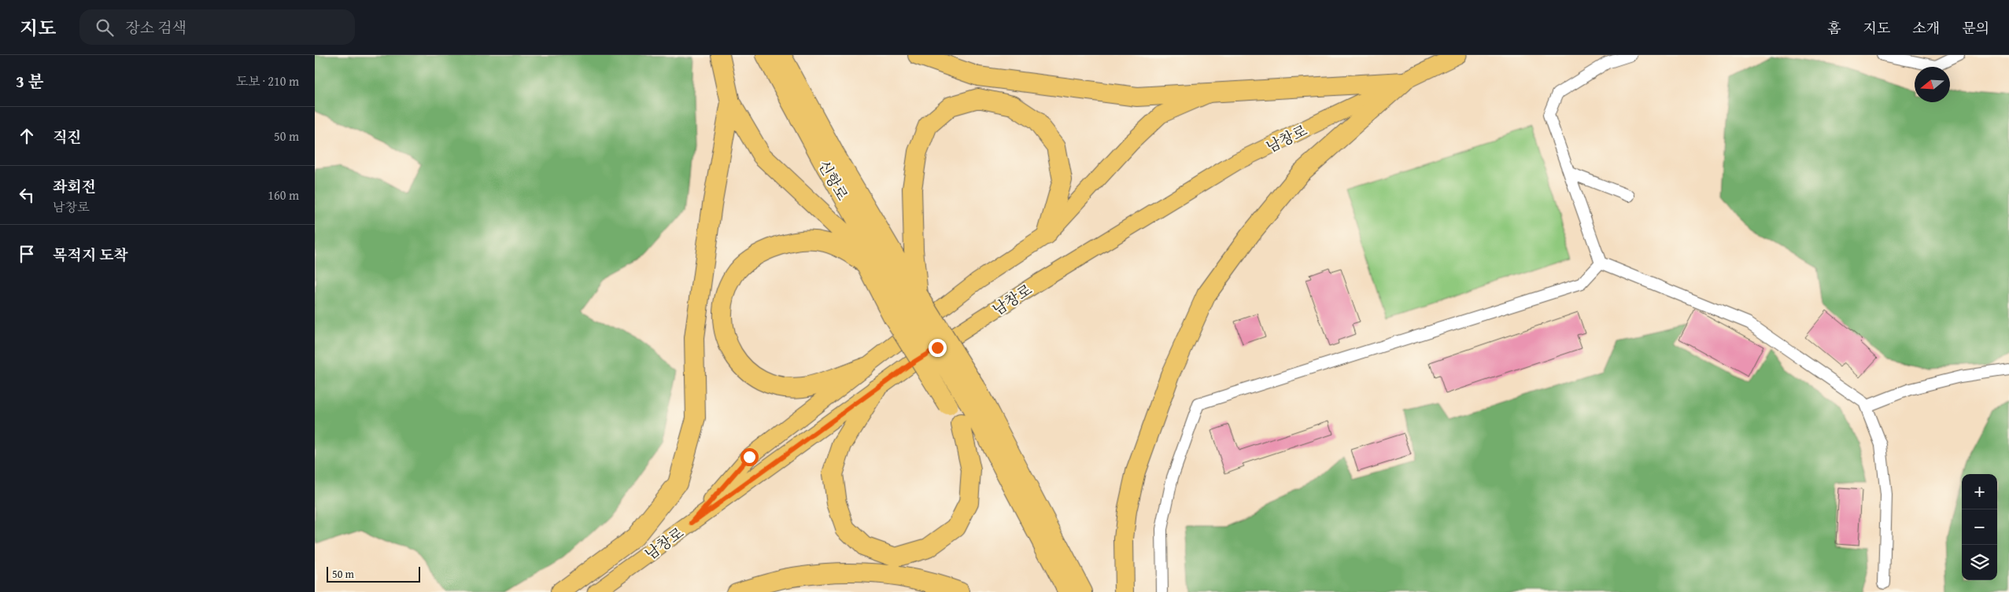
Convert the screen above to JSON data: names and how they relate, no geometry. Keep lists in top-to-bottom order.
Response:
{
  "streets": {
    "highway": ["신항로"],
    "main road": ["남창로"]
  },
  "scale_bar": "50 m",
  "north": "left",
  "page": {
    "header": "지도",
    "search": "장소 검색",
    "nav": [
      "홈",
      "지도",
      "소개",
      "문의"
    ],
    "heading": ["3 분", "도보 · 210 m"],
    "list": [
      ["직진", "50 m"],
      ["좌회전", "남창로", "160 m"],
      "목적지 도착"
    ],
    "map_buttons": ["+", "−"],
    "scale": "50 m"
  }
}
